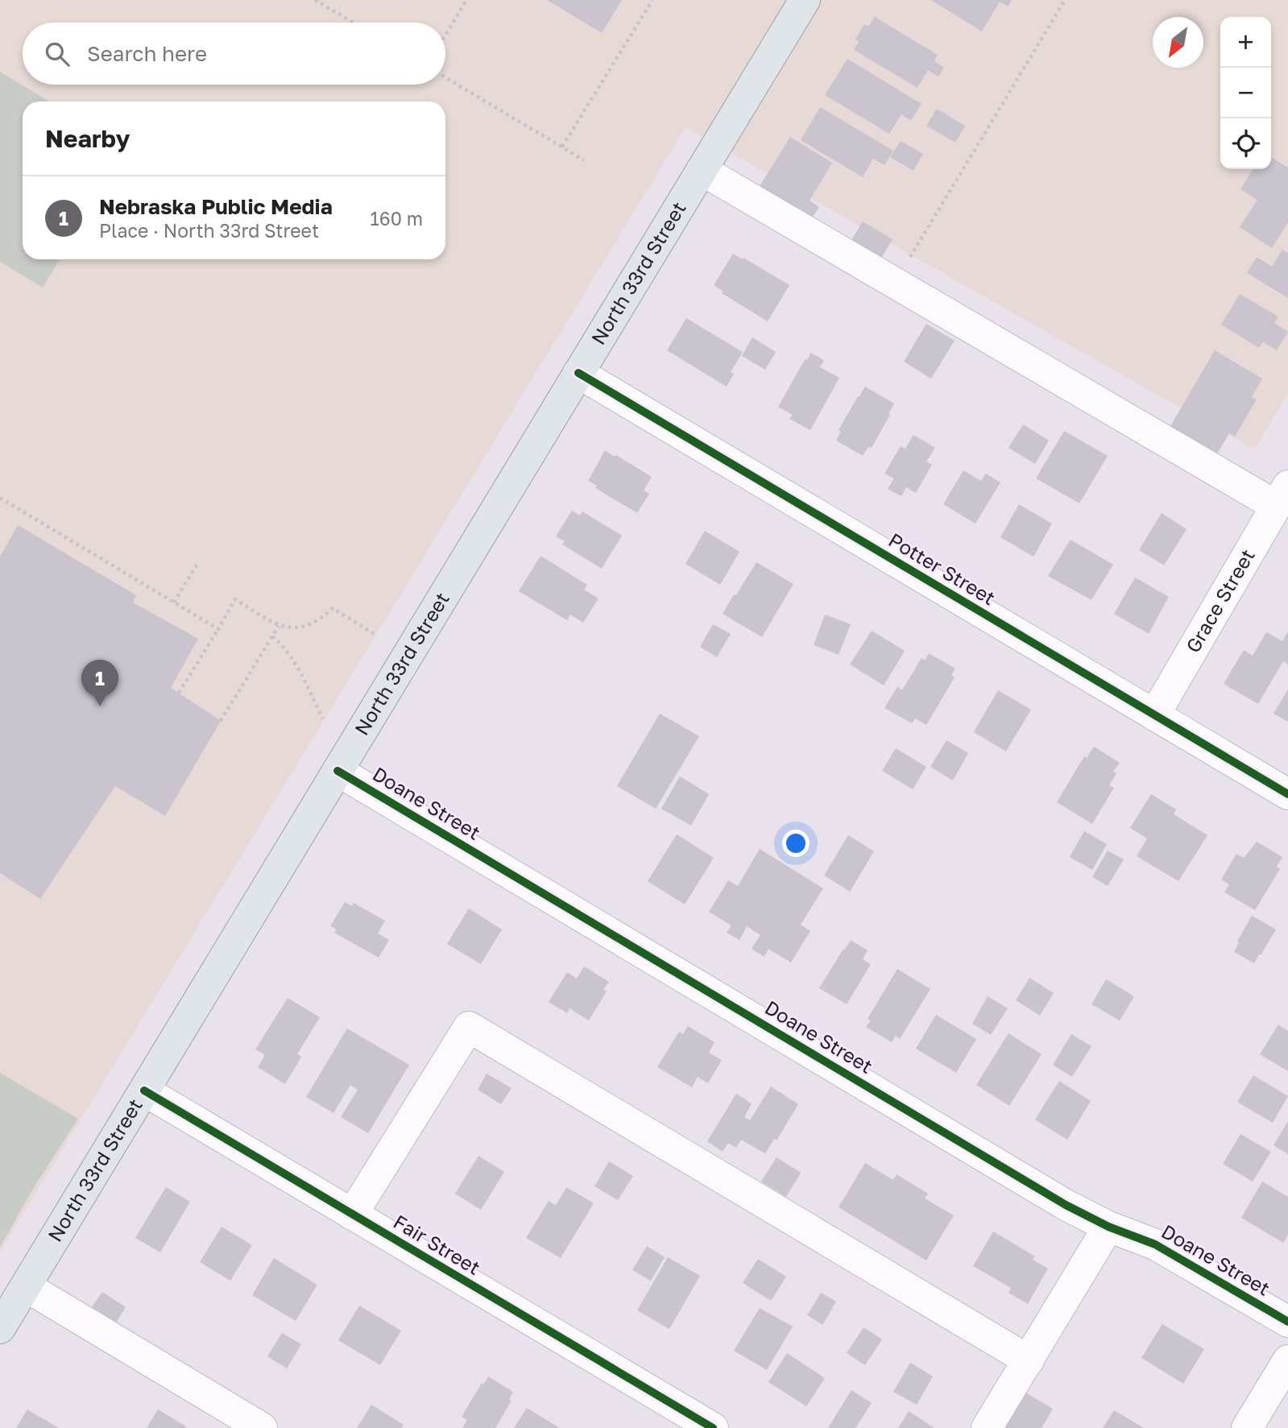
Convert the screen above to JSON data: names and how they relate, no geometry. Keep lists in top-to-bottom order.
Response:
{
  "streets": {
    "main road": ["North 33rd Street"],
    "street": [
      "Potter Street",
      "Grace Street",
      "Doane Street",
      "Fair Street"
    ]
  },
  "crossings": [
    ["North 33rd Street", "Potter Street"],
    ["North 33rd Street", "Doane Street"],
    ["North 33rd Street", "Fair Street"],
    ["Potter Street", "Grace Street"]
  ],
  "north": "bottom left",
  "page": {
    "map_buttons": ["+", "−"],
    "search": "Search here",
    "heading": "Nearby",
    "list": [
      {
        "mark": "1",
        "name": "Nebraska Public Media",
        "note": "Place · North 33rd Street",
        "value": "160 m"
      }
    ],
    "pins": "1"
  }
}
